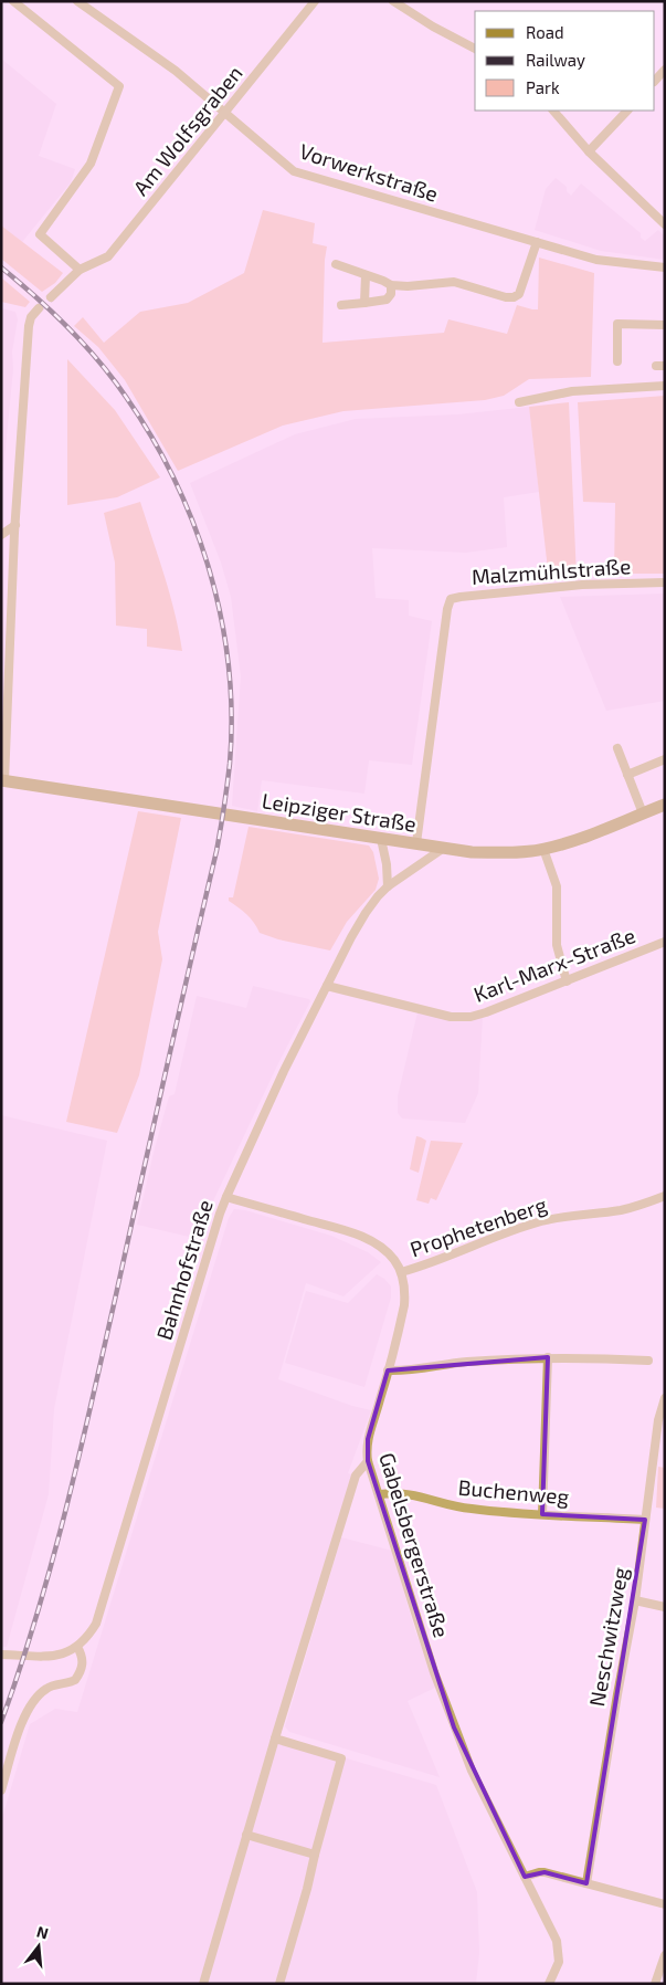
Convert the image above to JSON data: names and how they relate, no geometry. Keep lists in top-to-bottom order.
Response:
{
  "streets": {
    "main road": ["Leipziger Straße"],
    "street": [
      "Am Wolfsgraben",
      "Vorwerkstraße",
      "Malzmühlstraße",
      "Karl-Marx-Straße",
      "Prophetenberg",
      "Bahnhofstraße",
      "Buchenweg",
      "Gabelsbergerstraße",
      "Neschwitzweg"
    ]
  },
  "crossings": [
    ["Am Wolfsgraben", "Vorwerkstraße"],
    ["Malzmühlstraße", "Leipziger Straße"],
    ["Leipziger Straße", "Bahnhofstraße"],
    ["Karl-Marx-Straße", "Bahnhofstraße"],
    ["Prophetenberg", "Gabelsbergerstraße"],
    ["Buchenweg", "Gabelsbergerstraße"],
    ["Buchenweg", "Neschwitzweg"]
  ],
  "legend": ["Road", "Railway", "Park"],
  "north": "top"
}
